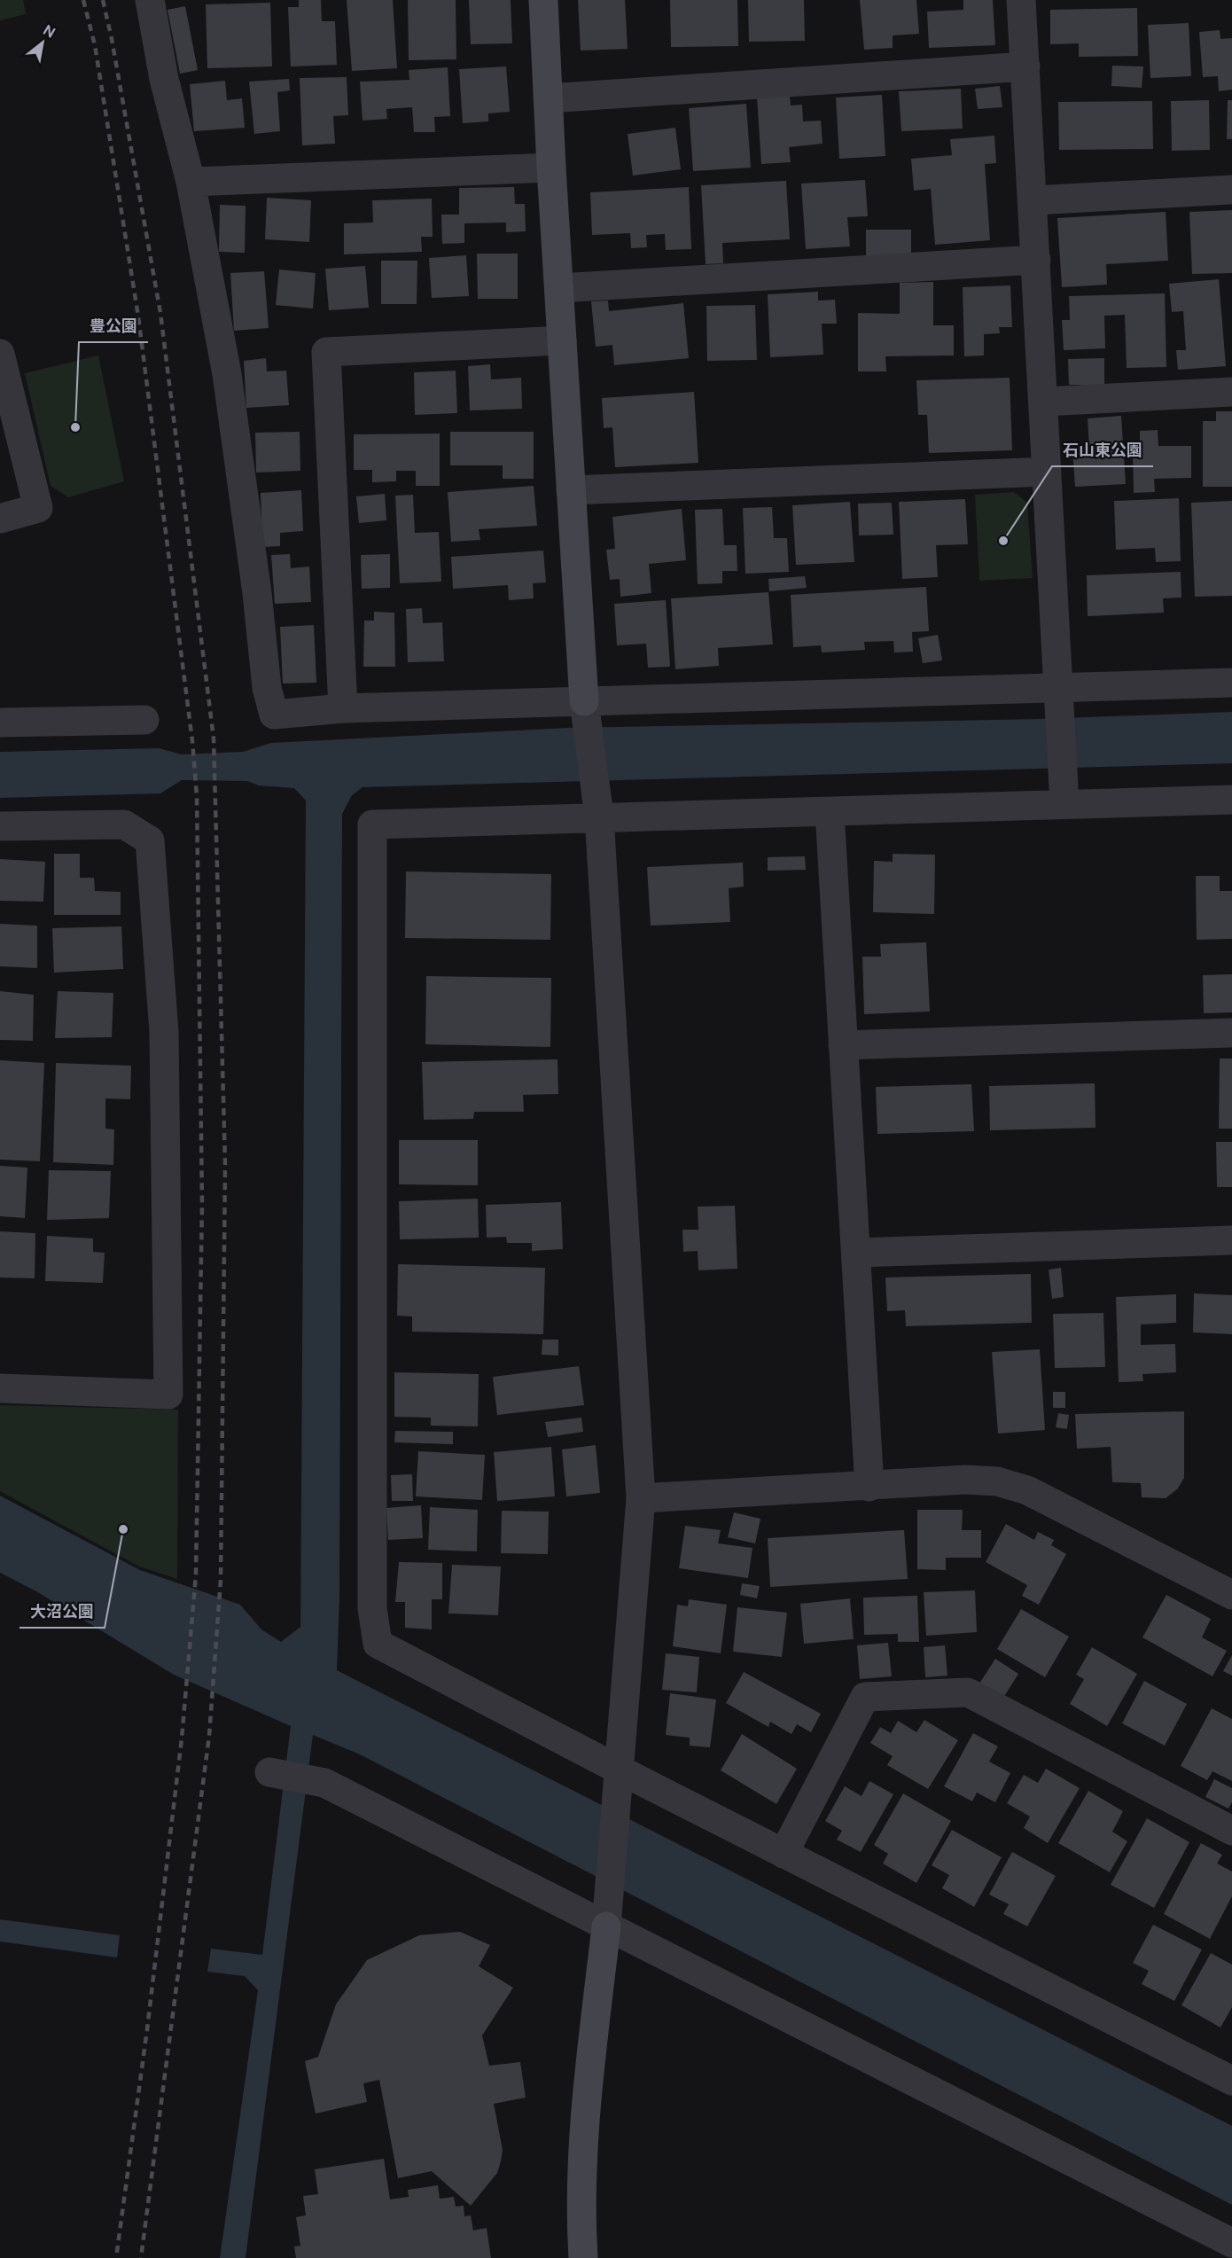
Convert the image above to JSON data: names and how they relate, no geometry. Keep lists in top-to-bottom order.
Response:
{
  "places": ["豊公園", "石山東公園", "大沼公園"],
  "north": "top right"
}
